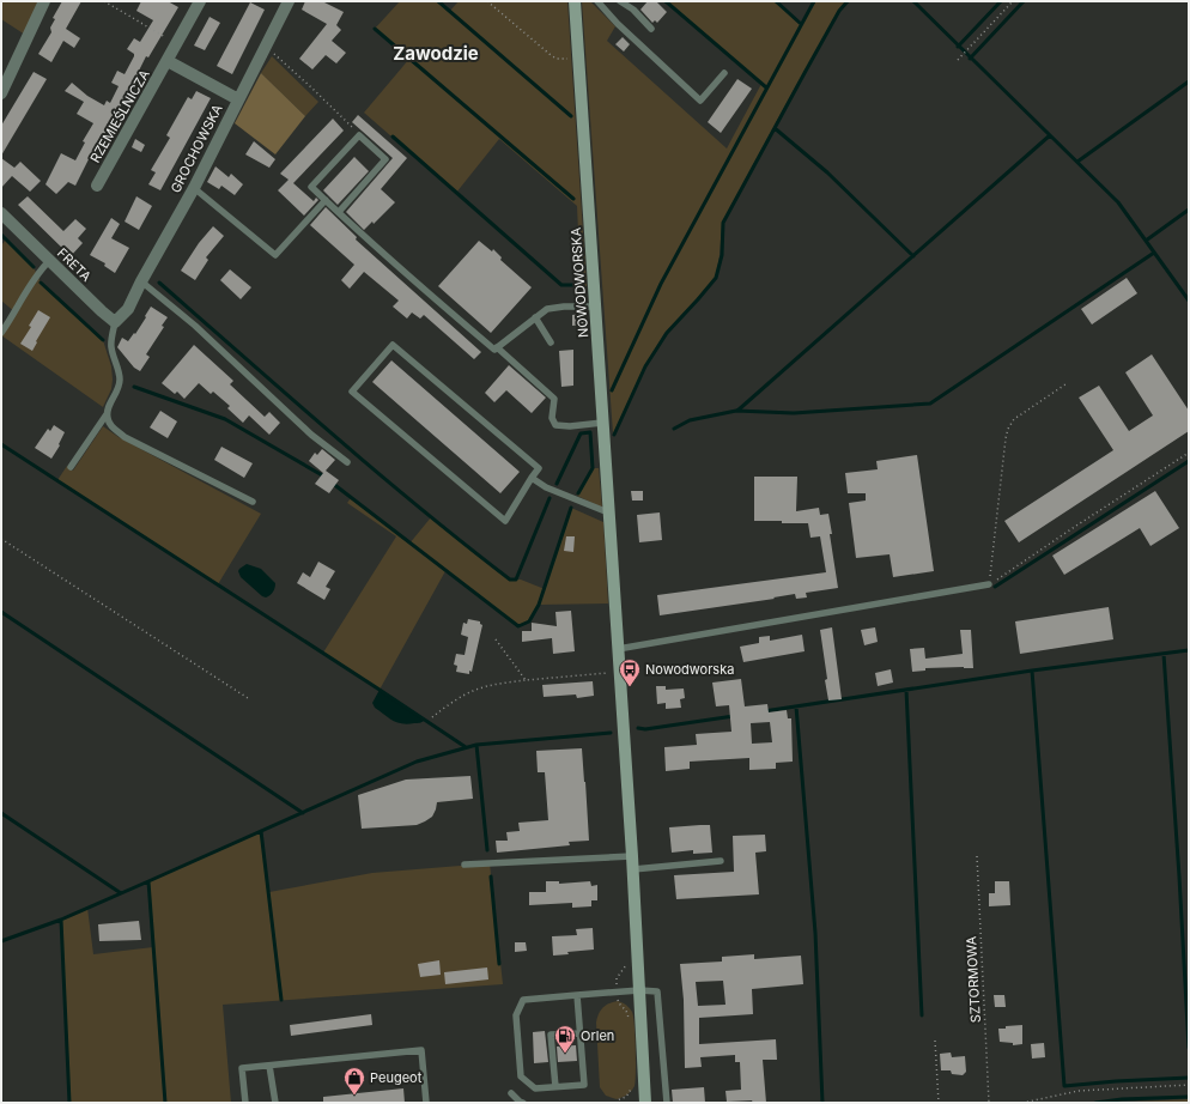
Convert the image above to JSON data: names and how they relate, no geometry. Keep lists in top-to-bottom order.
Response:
{
  "streets": {
    "street": [
      "RZEMIEŚLNICZA",
      "GROCHOWSKA",
      "FRETA",
      "NOWODWORSKA"
    ],
    "path": ["SZTORMOWA"]
  },
  "crossings": [
    ["GROCHOWSKA", "FRETA"]
  ],
  "districts": ["Zawodzie"],
  "places": {
    "bus stop": ["Nowodworska"],
    "fuel station": ["Orlen"],
    "shop": ["Peugeot"]
  }
}
